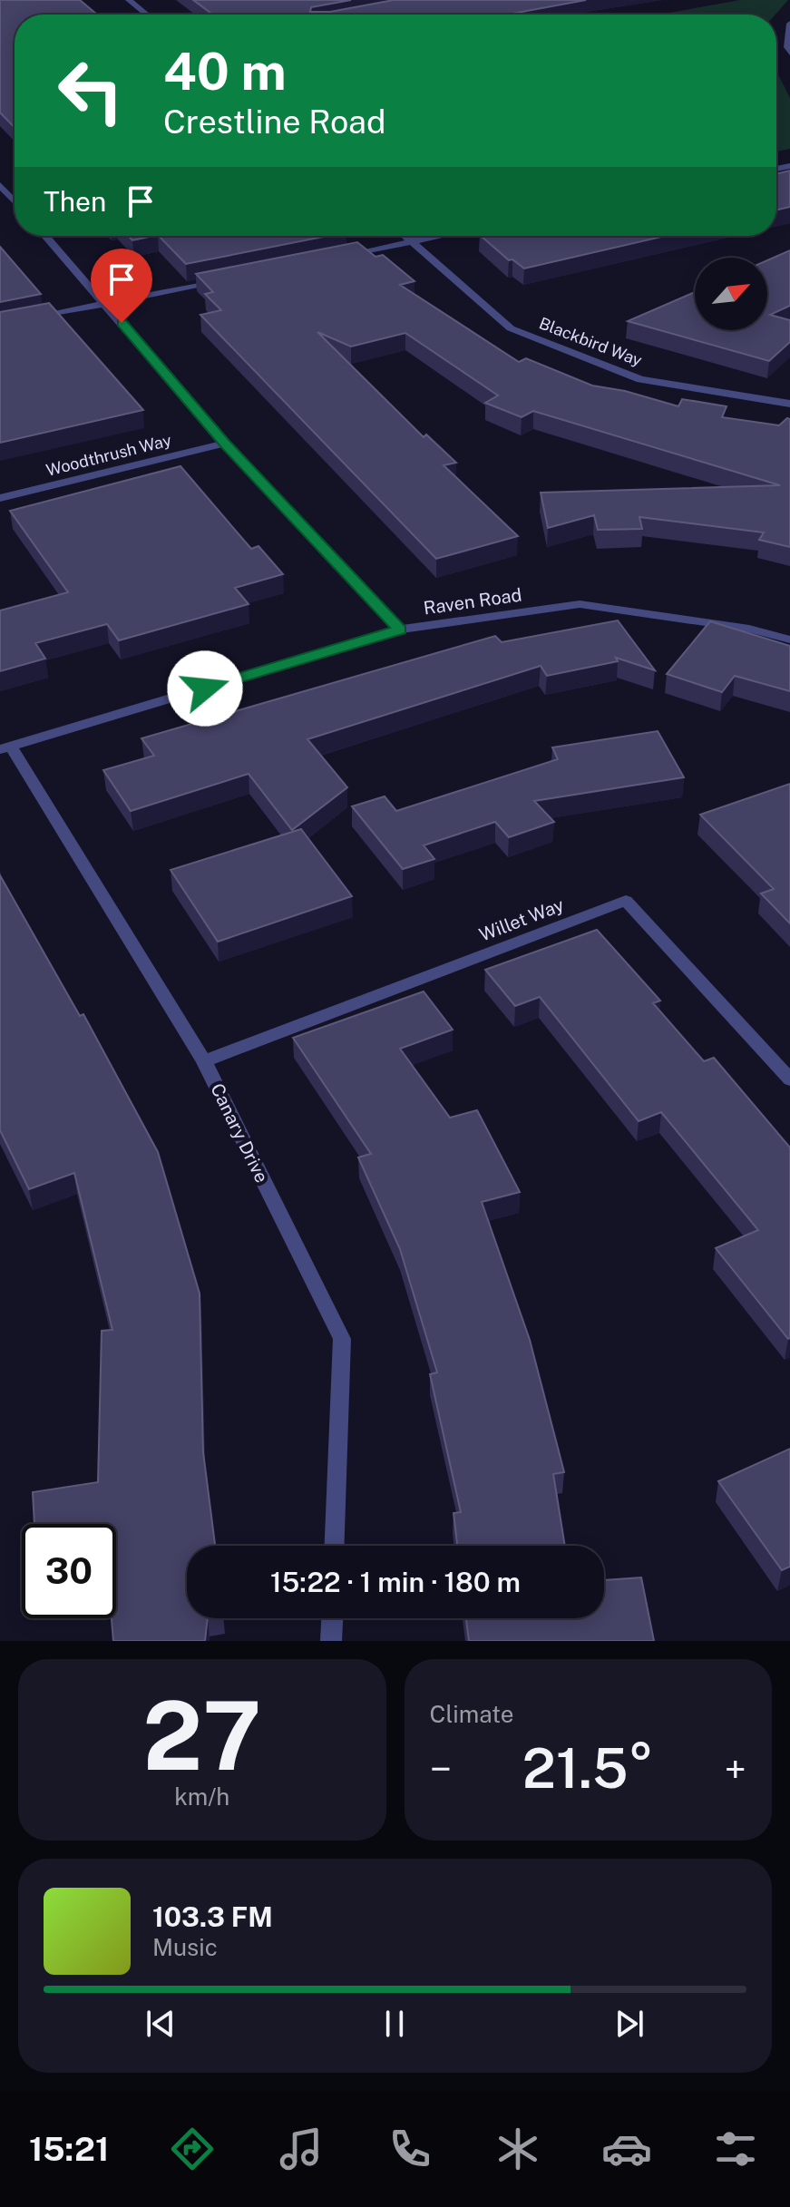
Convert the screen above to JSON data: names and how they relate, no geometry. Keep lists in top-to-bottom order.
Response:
{
  "streets": {
    "street": [
      "Blackbird Way",
      "Woodthrush Way",
      "Raven Road",
      "Willet Way",
      "Canary Drive"
    ]
  },
  "crossings": [
    ["Raven Road", "Canary Drive"],
    ["Willet Way", "Canary Drive"]
  ],
  "north": "top right",
  "page": {
    "turn": ["40 m", "Crestline Road"],
    "then": "Then",
    "limit": "30",
    "trip": "15:22 · 1 min · 180 m",
    "tile": [
      ["27", "km/h"],
      "Climate"
    ],
    "heat": ["−", "21.5°", "+"],
    "song": ["103.3 FM", "Music"],
    "tabs": "15:21"
  }
}
